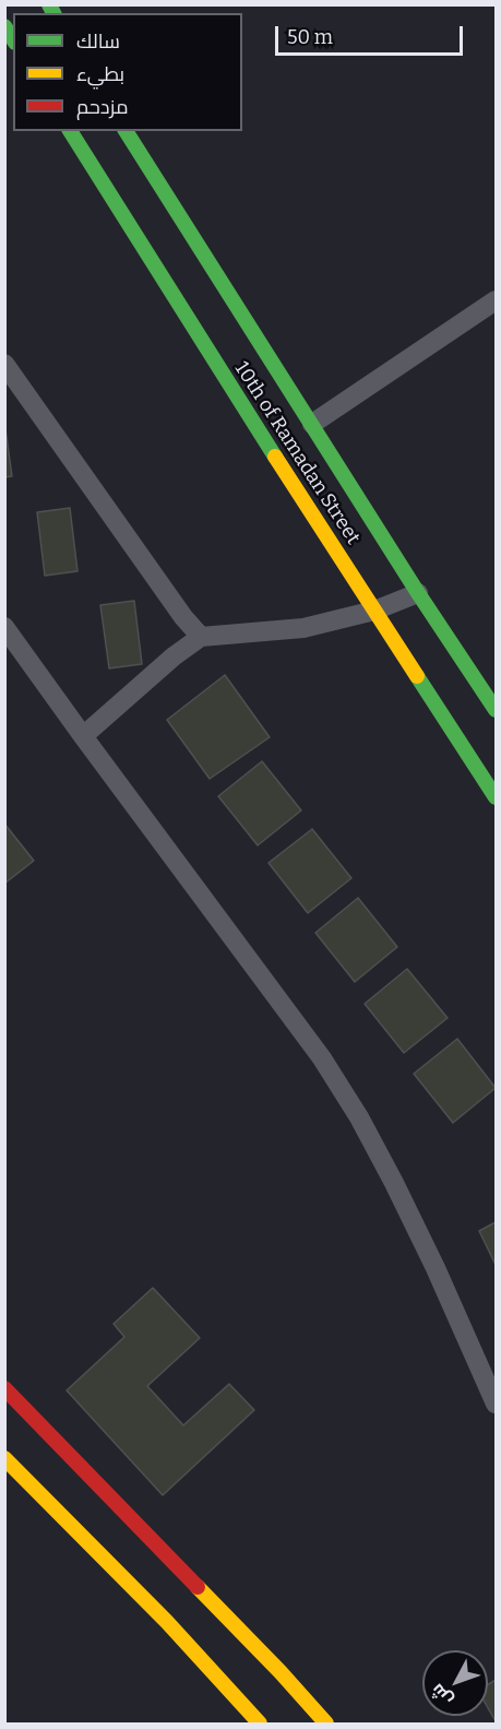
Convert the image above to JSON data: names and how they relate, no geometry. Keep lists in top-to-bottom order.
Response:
{
  "streets": {
    "main road": ["10th of Ramadan Street"]
  },
  "legend": ["سالك", "بطيء", "مزدحم"],
  "scale_bar": "50 m",
  "north": "bottom left"
}
